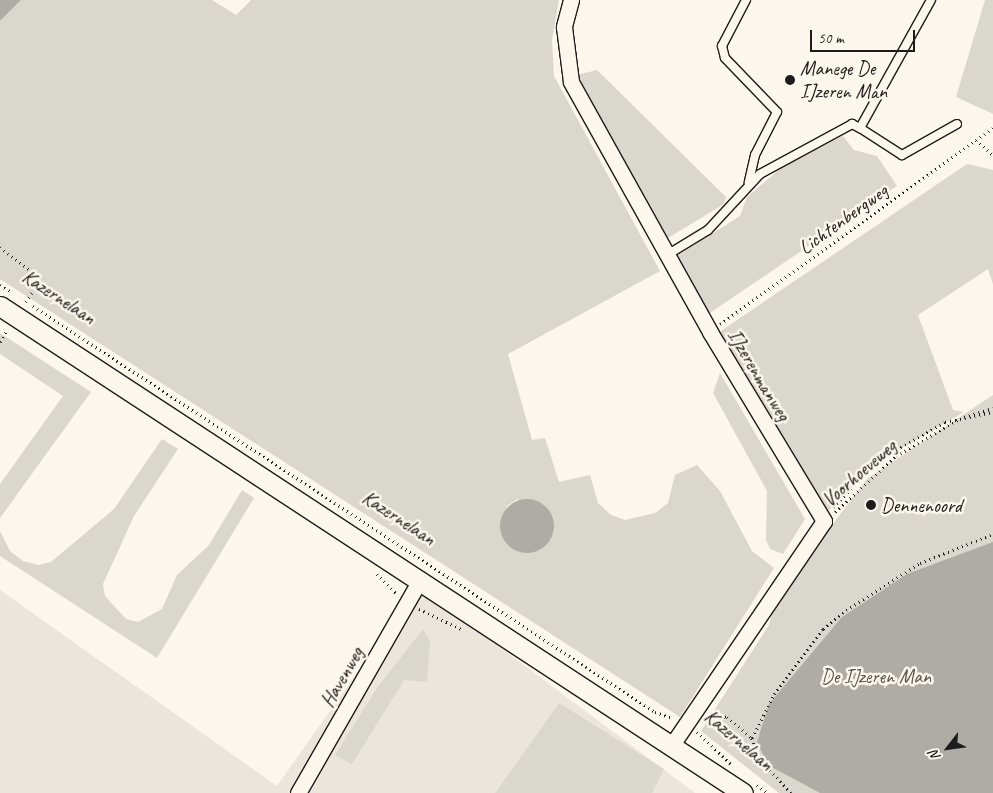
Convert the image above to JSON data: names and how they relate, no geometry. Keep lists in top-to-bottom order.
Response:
{
  "streets": {
    "street": ["Kazernelaan", "IJzerenmanweg", "Havenweg"],
    "path": ["Lichtenbergweg", "Voorhoeveweg"]
  },
  "crossings": [
    ["Lichtenbergweg", "IJzerenmanweg"],
    ["Kazernelaan", "Havenweg"],
    ["IJzerenmanweg", "Voorhoeveweg"]
  ],
  "parks": ["De IJzeren Man"],
  "places": ["Manege De IJzeren Man", "Dennenoord"],
  "scale_bar": "50 m",
  "north": "bottom left"
}
